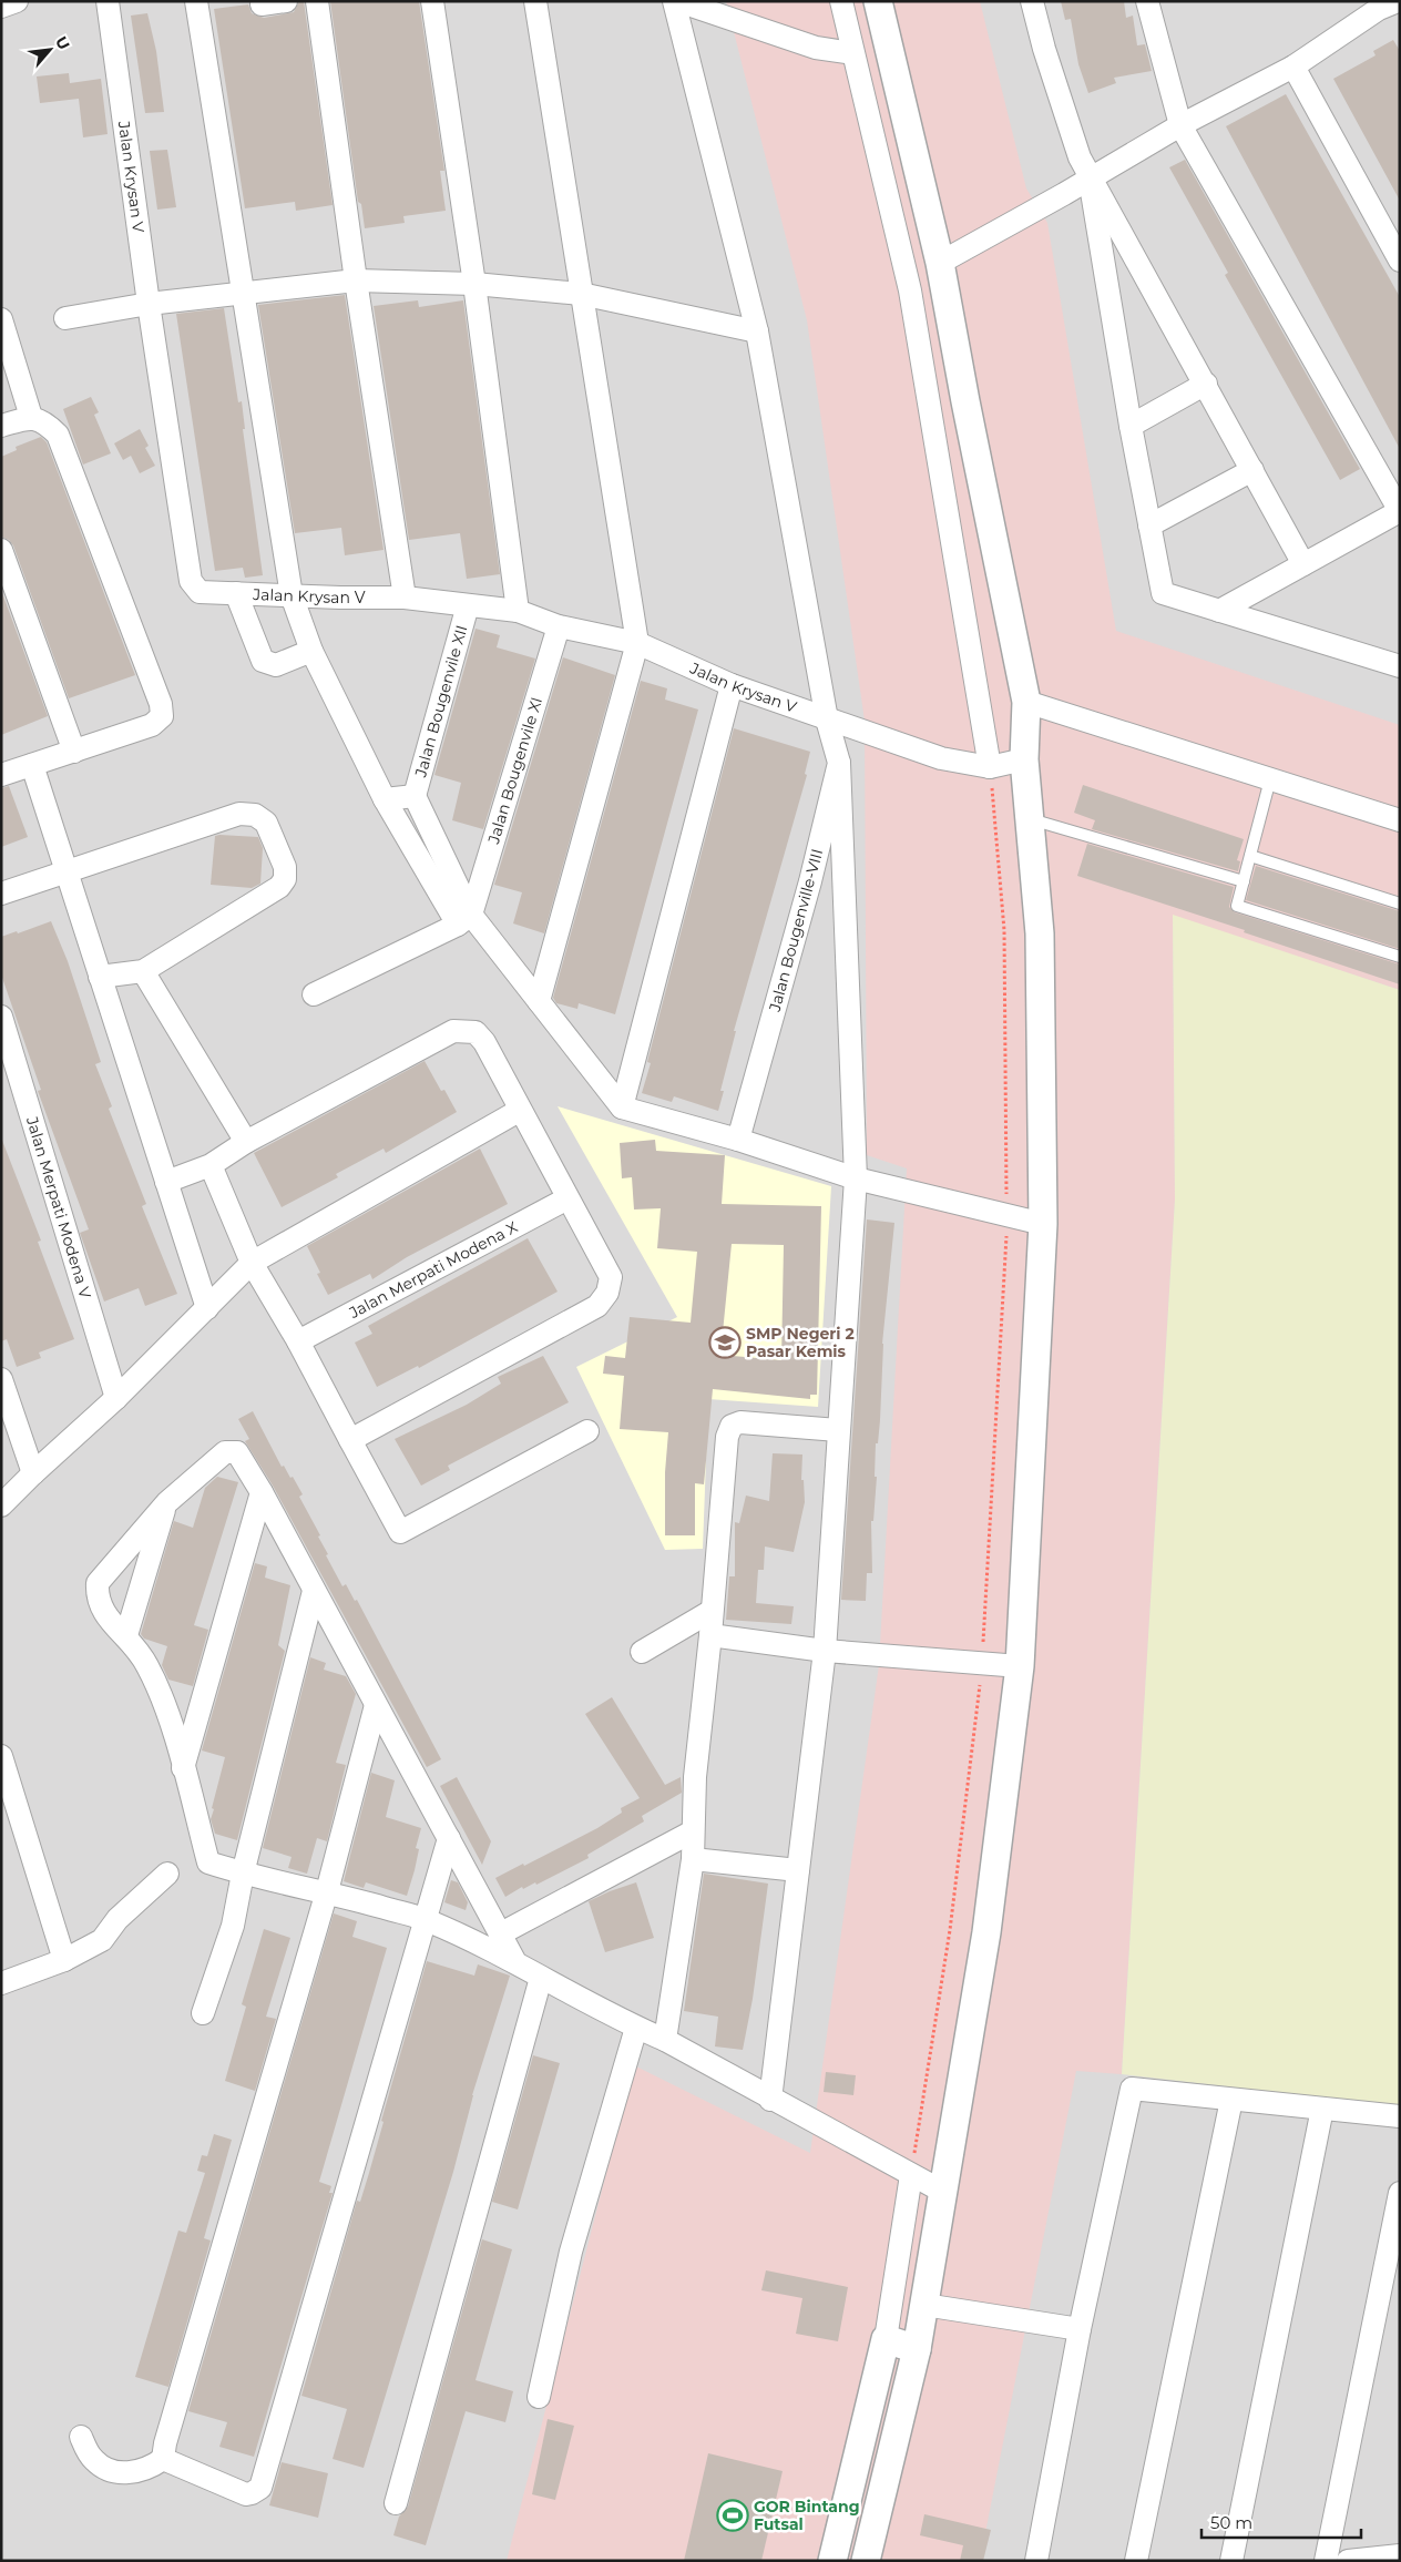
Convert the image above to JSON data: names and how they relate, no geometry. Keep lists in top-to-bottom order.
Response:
{
  "streets": {
    "street": [
      "Jalan Krysan V",
      "Jalan Bougenvile XII",
      "Jalan Bougenvile XI",
      "Jalan Bougenville-VIII",
      "Jalan Merpati Modena V",
      "Jalan Merpati Modena X"
    ]
  },
  "crossings": [
    ["Jalan Krysan V", "Jalan Bougenvile XII"],
    ["Jalan Krysan V", "Jalan Bougenvile XI"],
    ["Jalan Krysan V", "Jalan Bougenville-VIII"]
  ],
  "places": {
    "school or university": ["SMP Negeri 2 Pasar Kemis"],
    "sports": ["GOR Bintang Futsal"]
  },
  "scale_bar": "50 m",
  "north": "top right"
}
